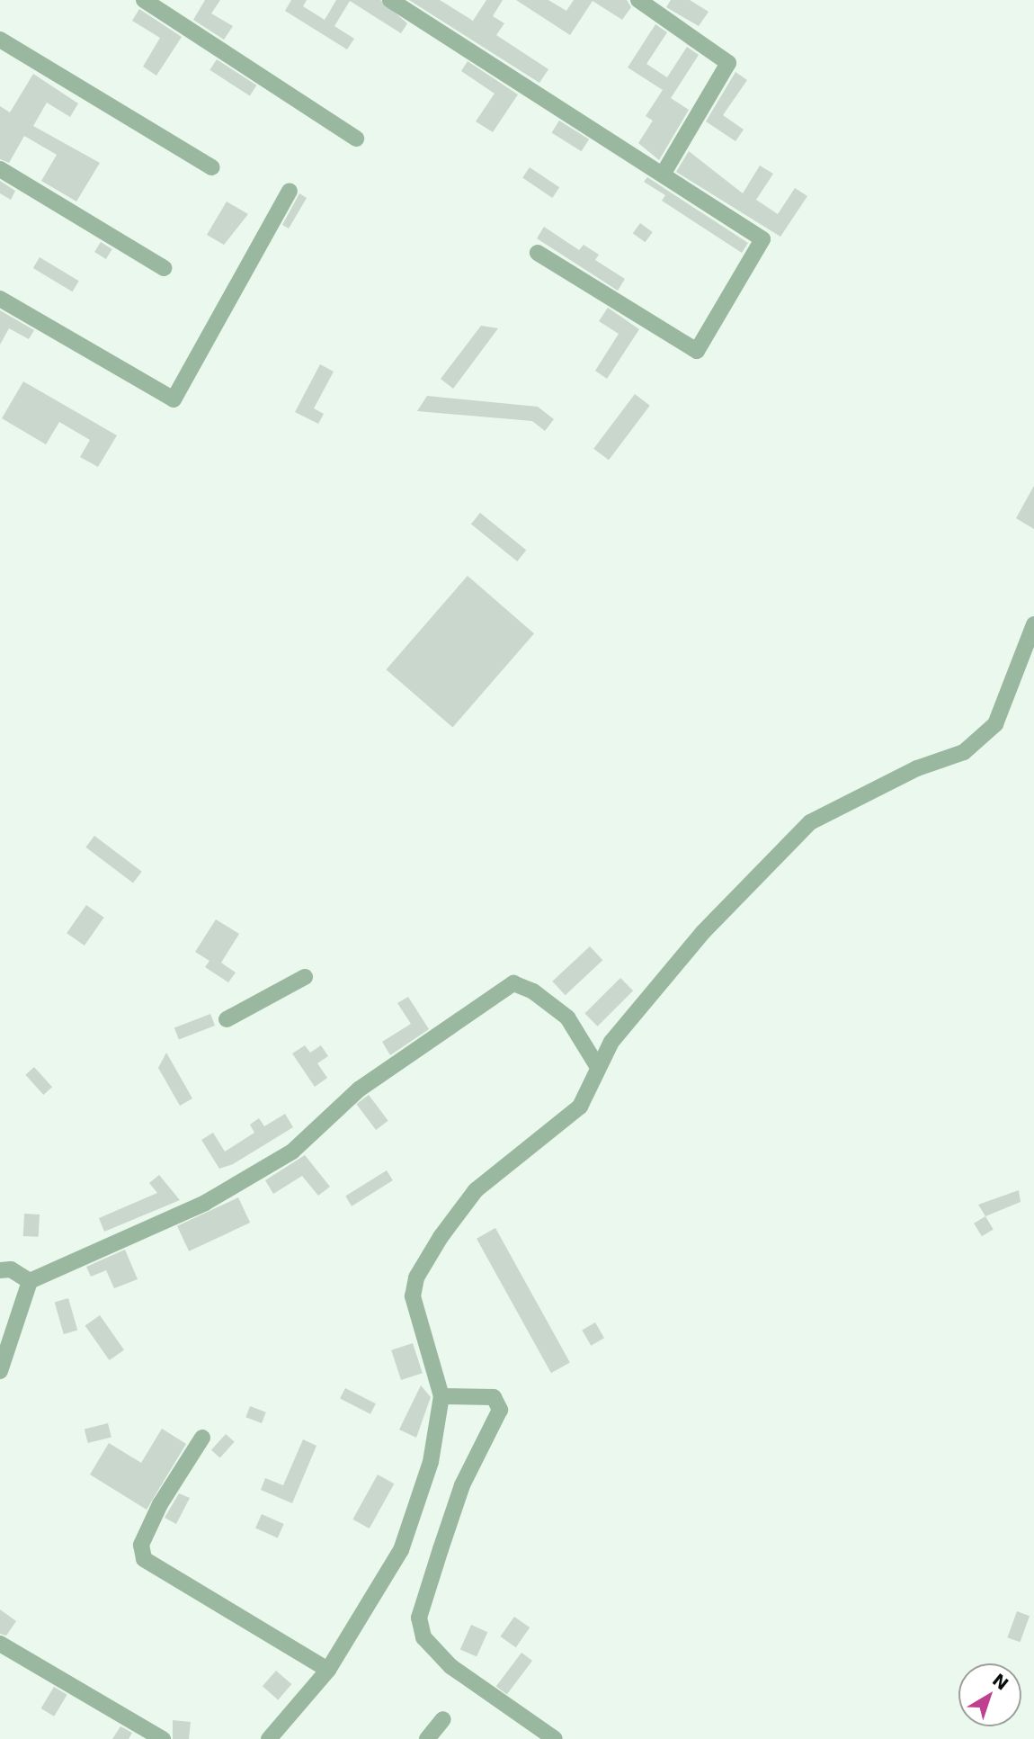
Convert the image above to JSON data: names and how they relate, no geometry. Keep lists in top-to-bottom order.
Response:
{
  "north": "top right"
}
